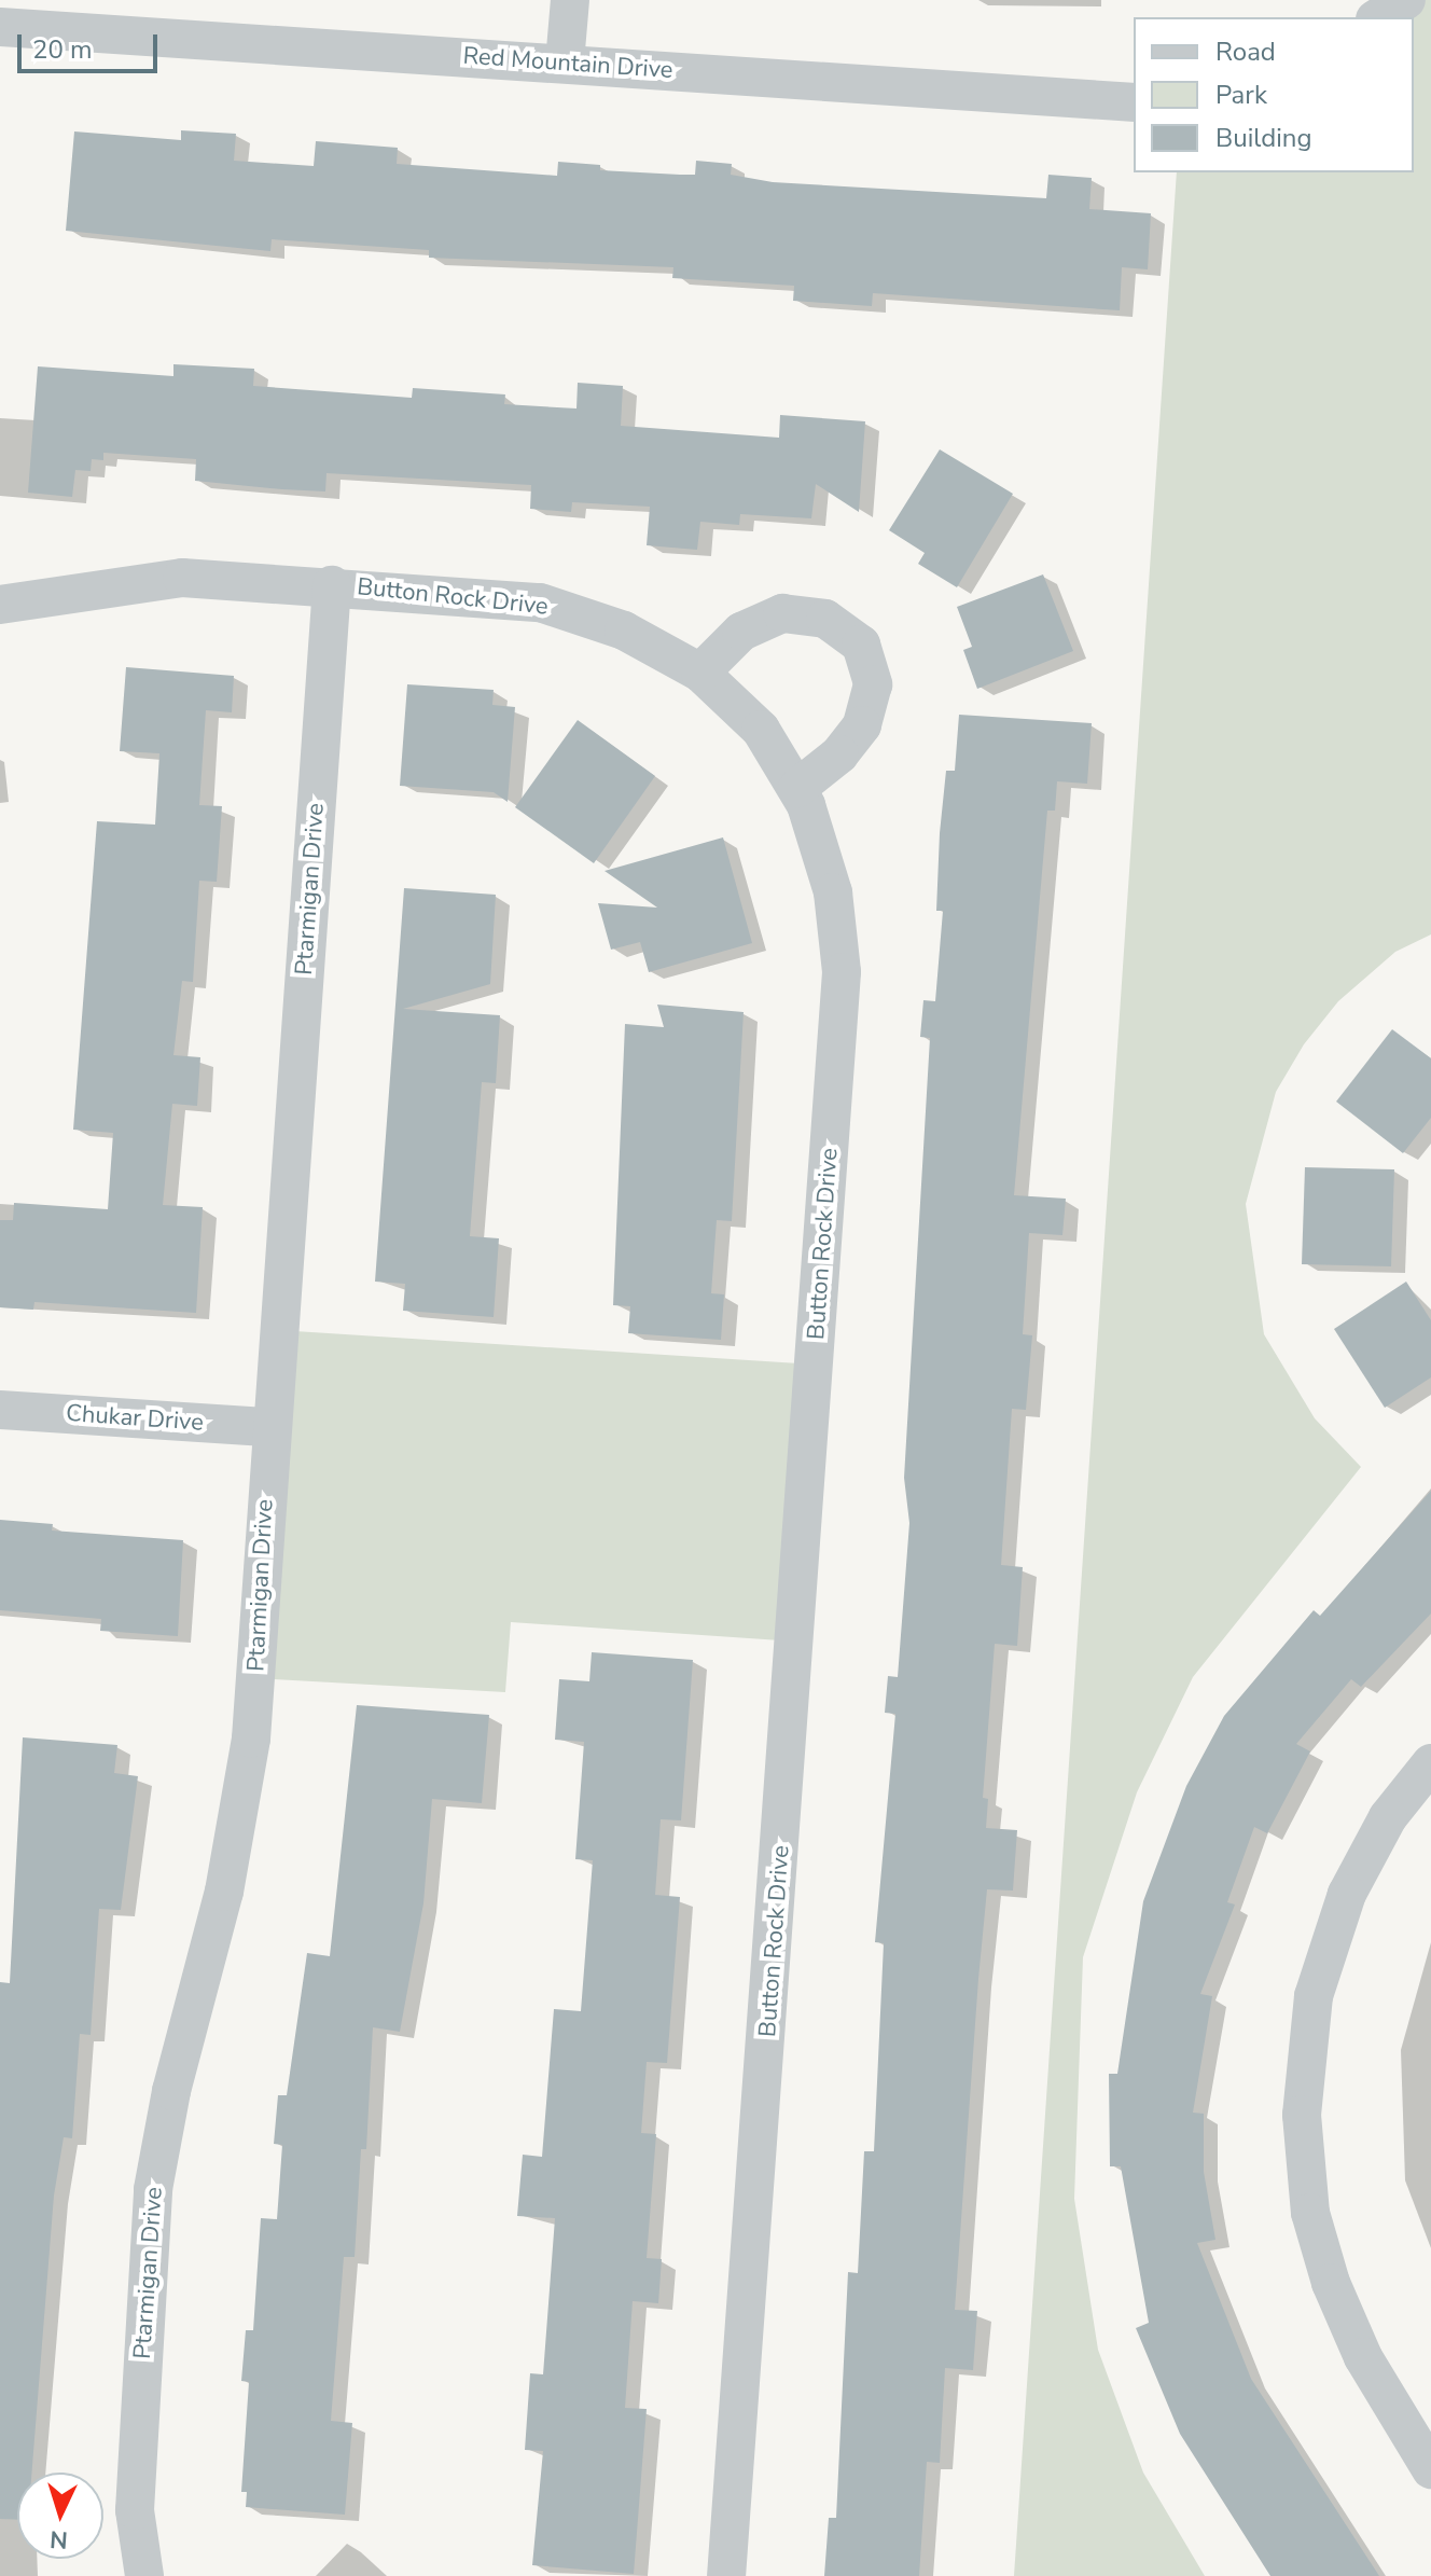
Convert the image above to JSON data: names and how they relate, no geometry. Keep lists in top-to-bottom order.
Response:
{
  "streets": {
    "street": [
      "Red Mountain Drive",
      "Button Rock Drive",
      "Ptarmigan Drive",
      "Chukar Drive"
    ]
  },
  "crossings": [
    ["Button Rock Drive", "Ptarmigan Drive"],
    ["Ptarmigan Drive", "Chukar Drive"]
  ],
  "legend": ["Road", "Park", "Building"],
  "scale_bar": "20 m",
  "north": "bottom"
}
